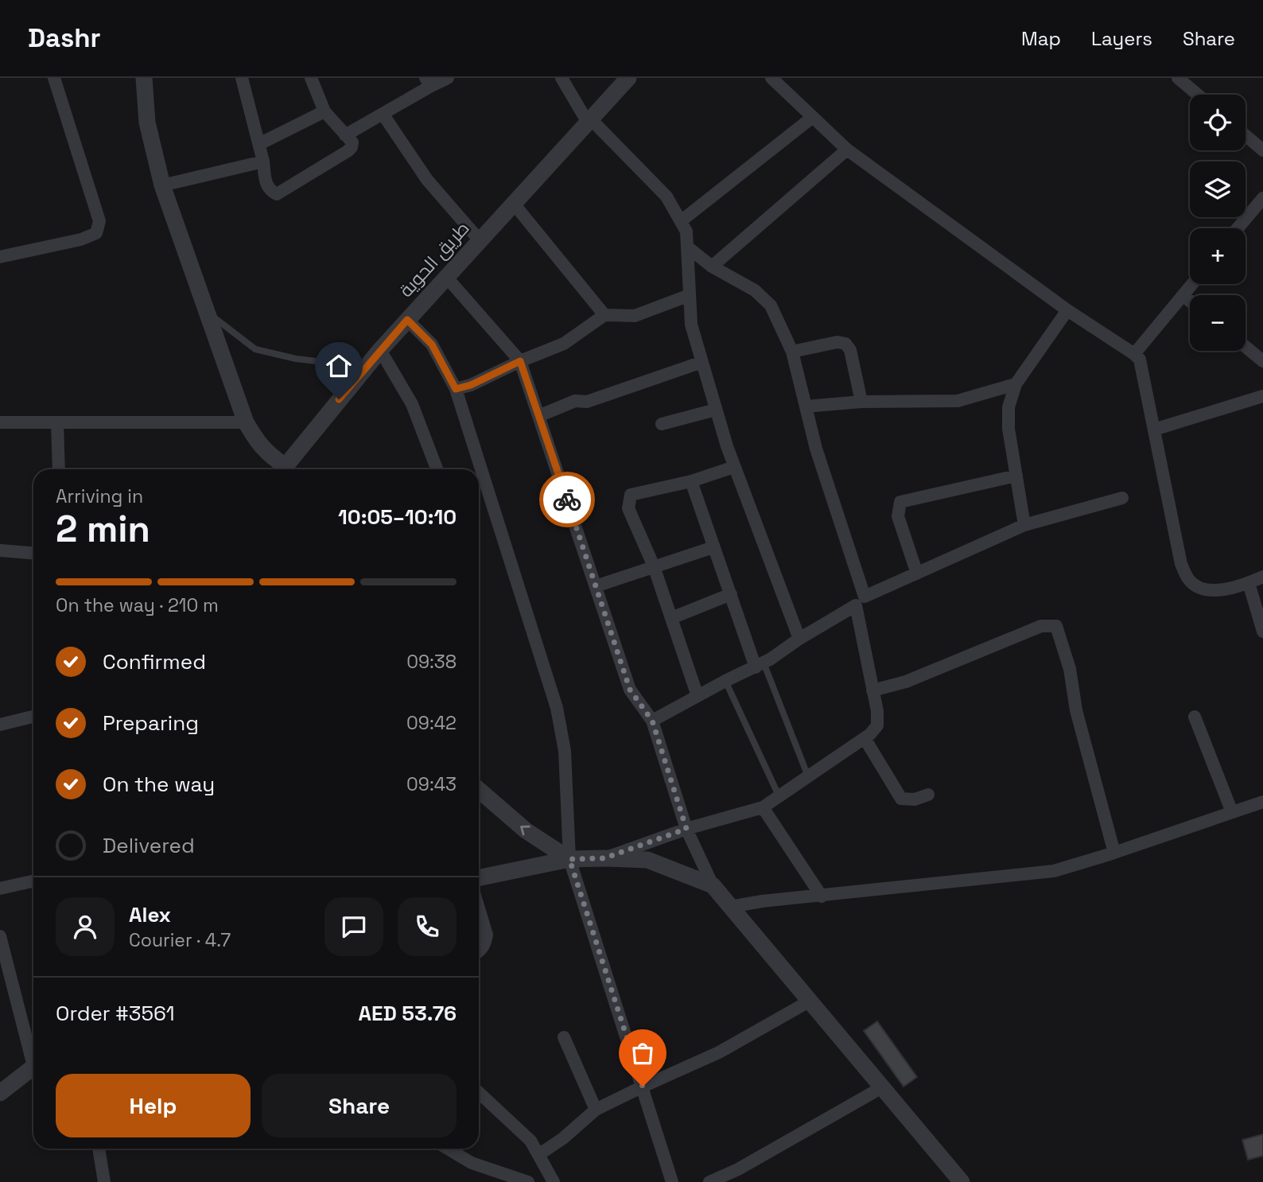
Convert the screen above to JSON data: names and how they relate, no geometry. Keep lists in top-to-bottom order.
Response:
{
  "streets": {
    "street": ["طريق الحوية"]
  },
  "page": {
    "header": "Dashr",
    "nav": ["Map", "Layers", "Share"],
    "map_buttons": ["+", "−"],
    "heading": ["2 min", "Arriving in", "10:05–10:10"],
    "panel": [
      "Alex",
      "Courier · 4.7",
      "Order #3561",
      "AED 53.76"
    ],
    "bar": "On the way · 210 m",
    "list": [
      ["Confirmed", "09:38"],
      ["Preparing", "09:42"],
      ["On the way", "09:43"],
      "Delivered"
    ],
    "buttons": ["Help", "Share"]
  }
}
